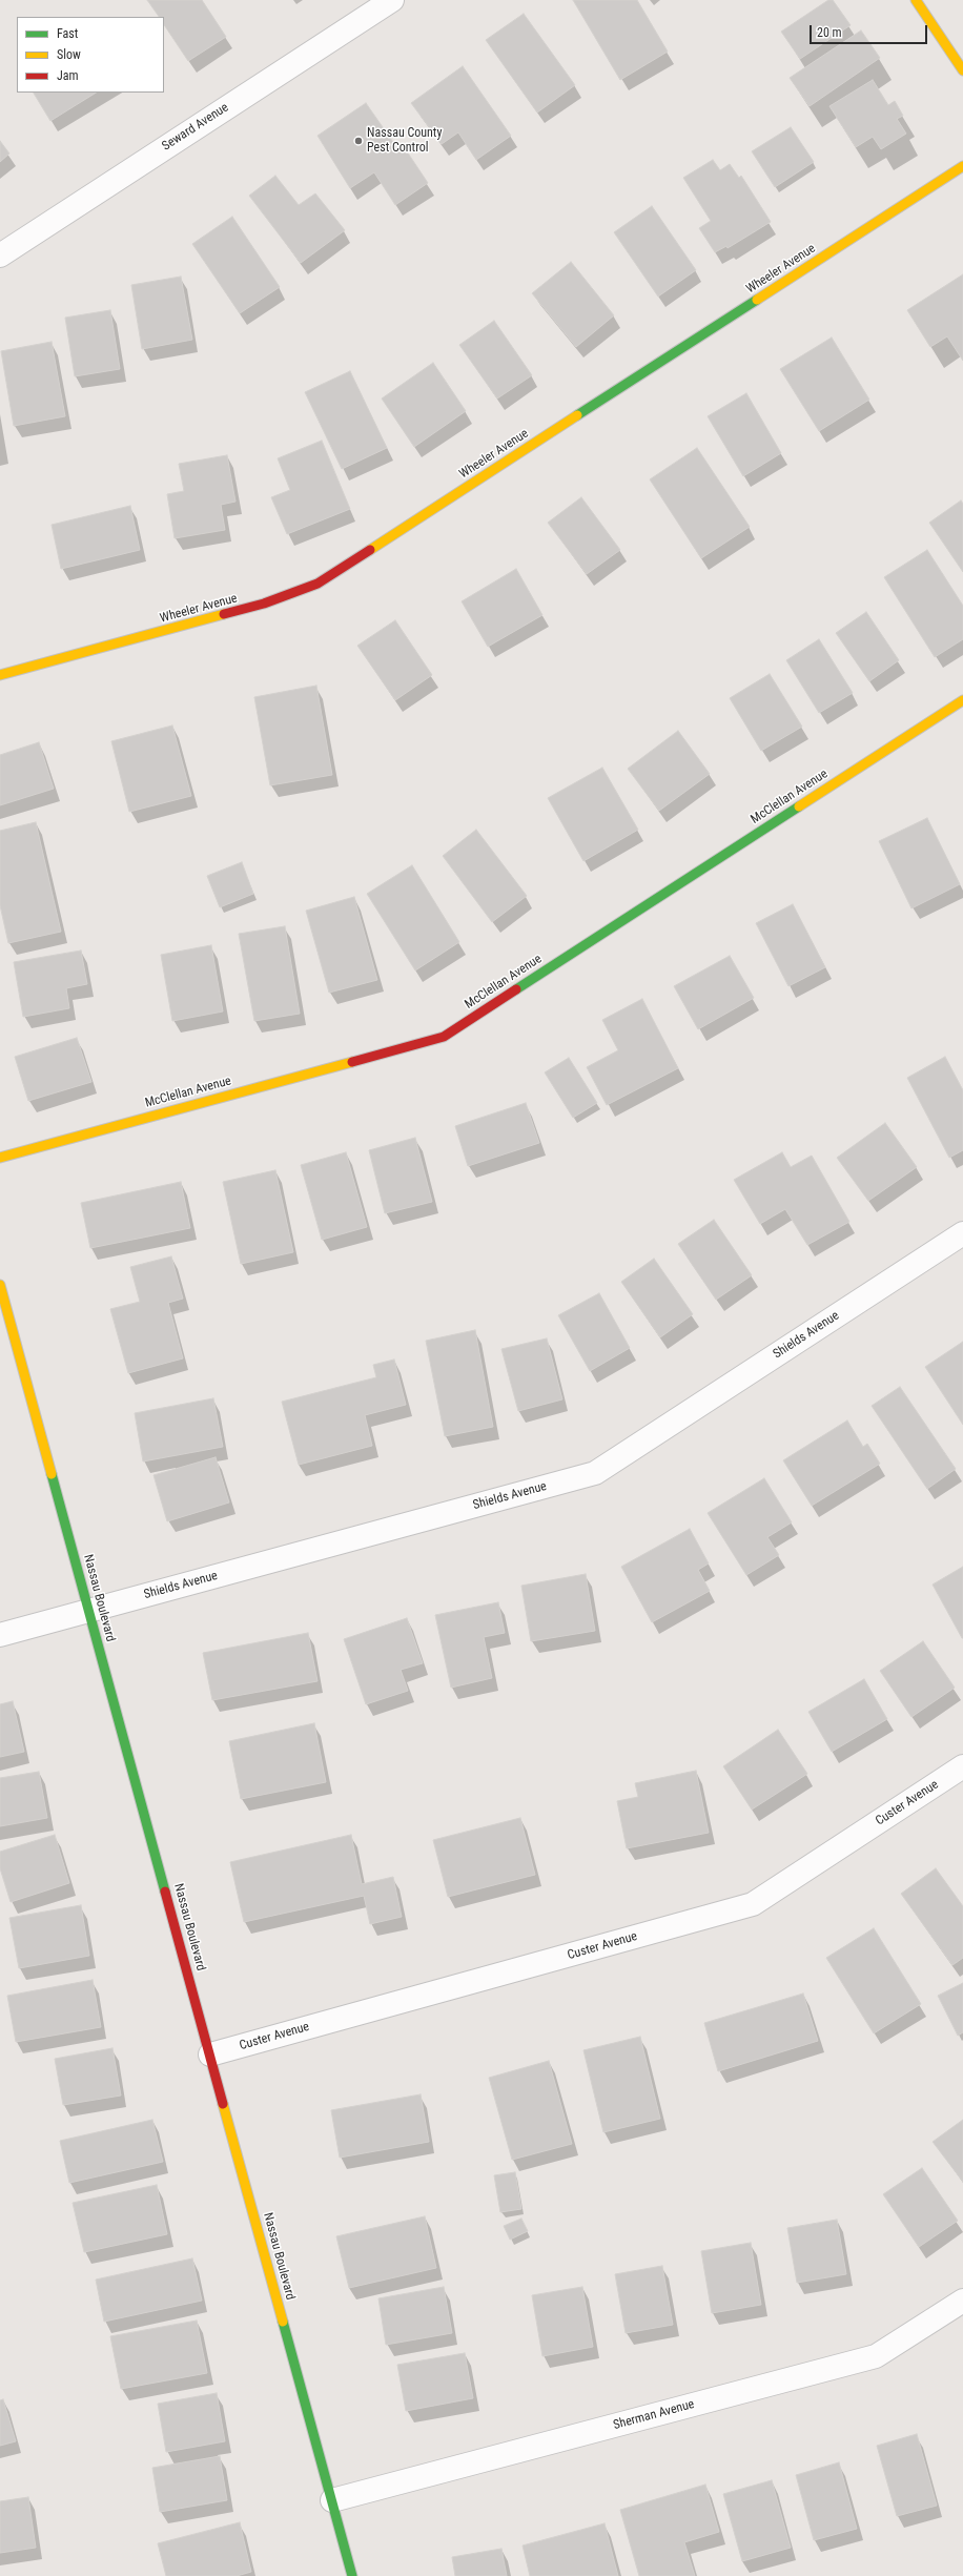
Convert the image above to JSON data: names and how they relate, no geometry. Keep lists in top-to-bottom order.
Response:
{
  "streets": {
    "street": [
      "Seward Avenue",
      "Wheeler Avenue",
      "McClellan Avenue",
      "Shields Avenue",
      "Nassau Boulevard",
      "Custer Avenue",
      "Sherman Avenue"
    ]
  },
  "crossings": [
    ["Shields Avenue", "Nassau Boulevard"],
    ["Nassau Boulevard", "Custer Avenue"],
    ["Nassau Boulevard", "Sherman Avenue"]
  ],
  "places": ["Nassau County Pest Control"],
  "legend": ["Fast", "Slow", "Jam"],
  "scale_bar": "20 m"
}
